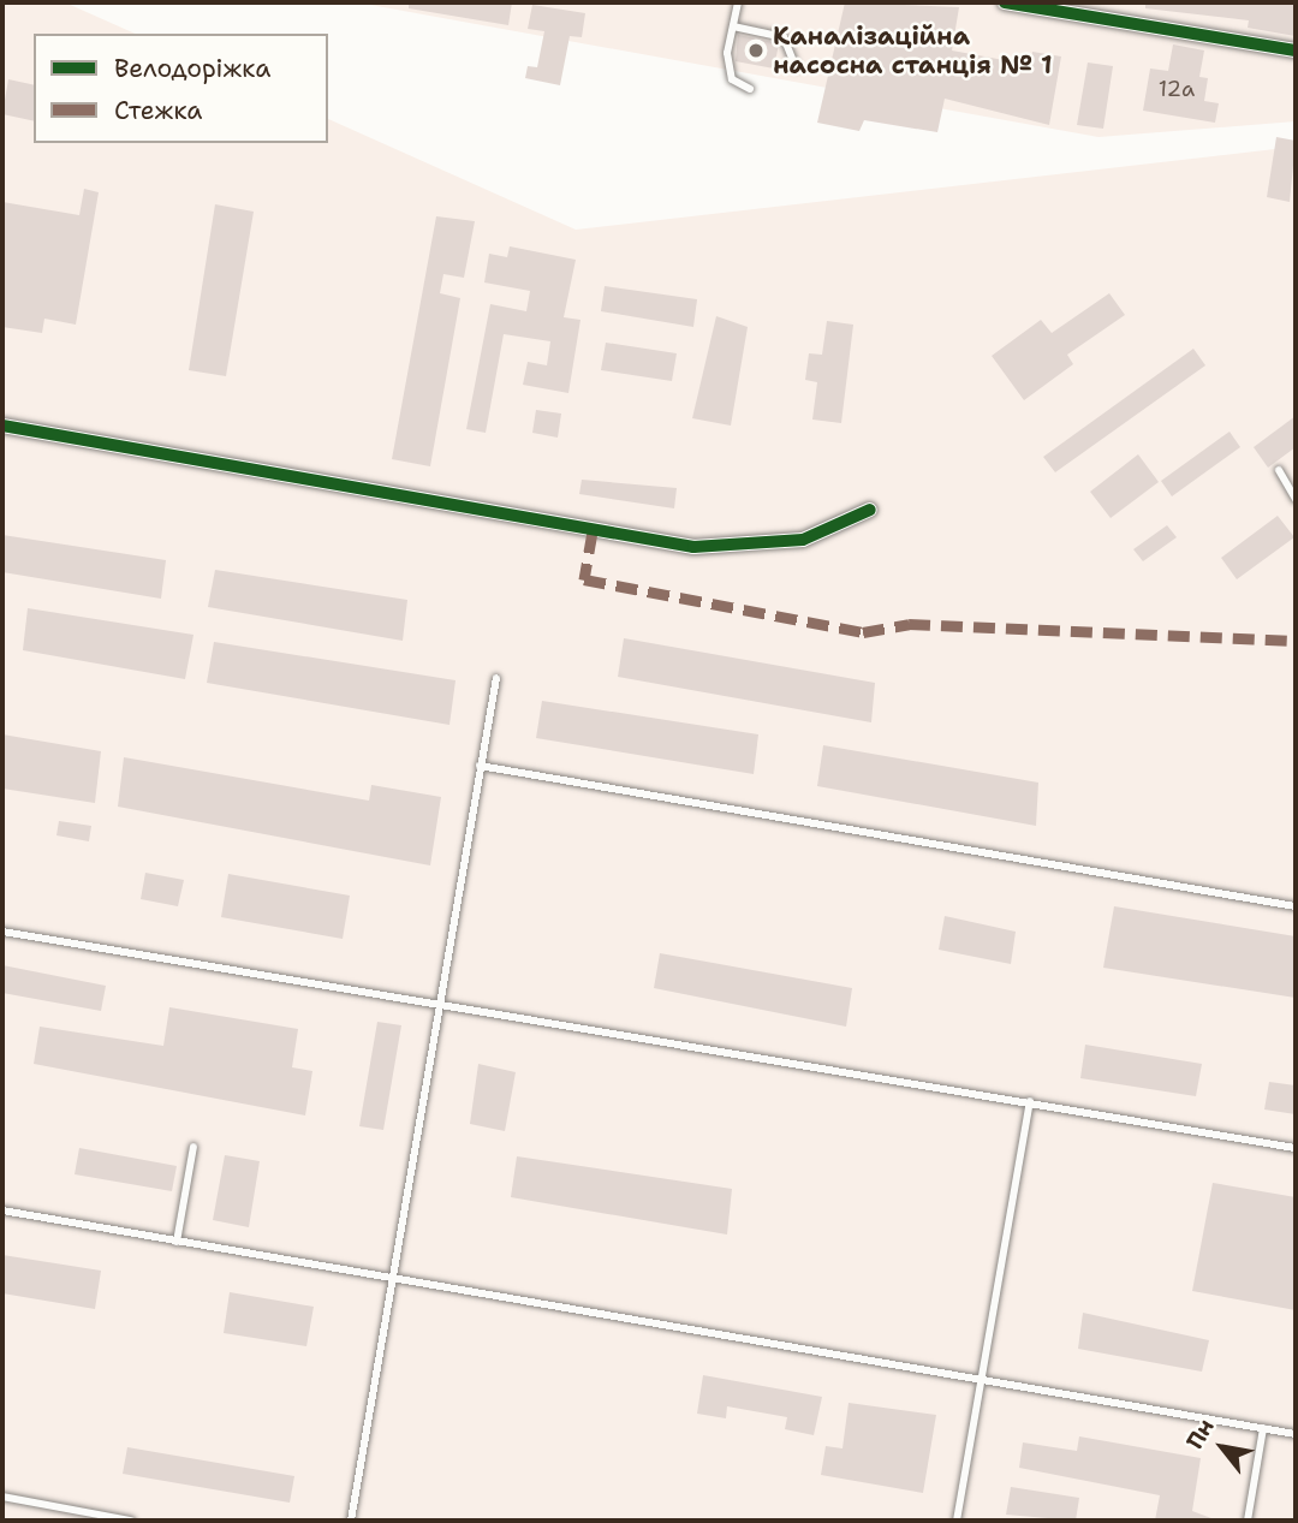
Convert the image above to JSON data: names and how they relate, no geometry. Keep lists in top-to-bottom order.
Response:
{
  "places": ["Каналізаційна насосна станція № 1"],
  "house_numbers": ["12а"],
  "legend": ["Велодоріжка", "Стежка"],
  "north": "top left"
}
